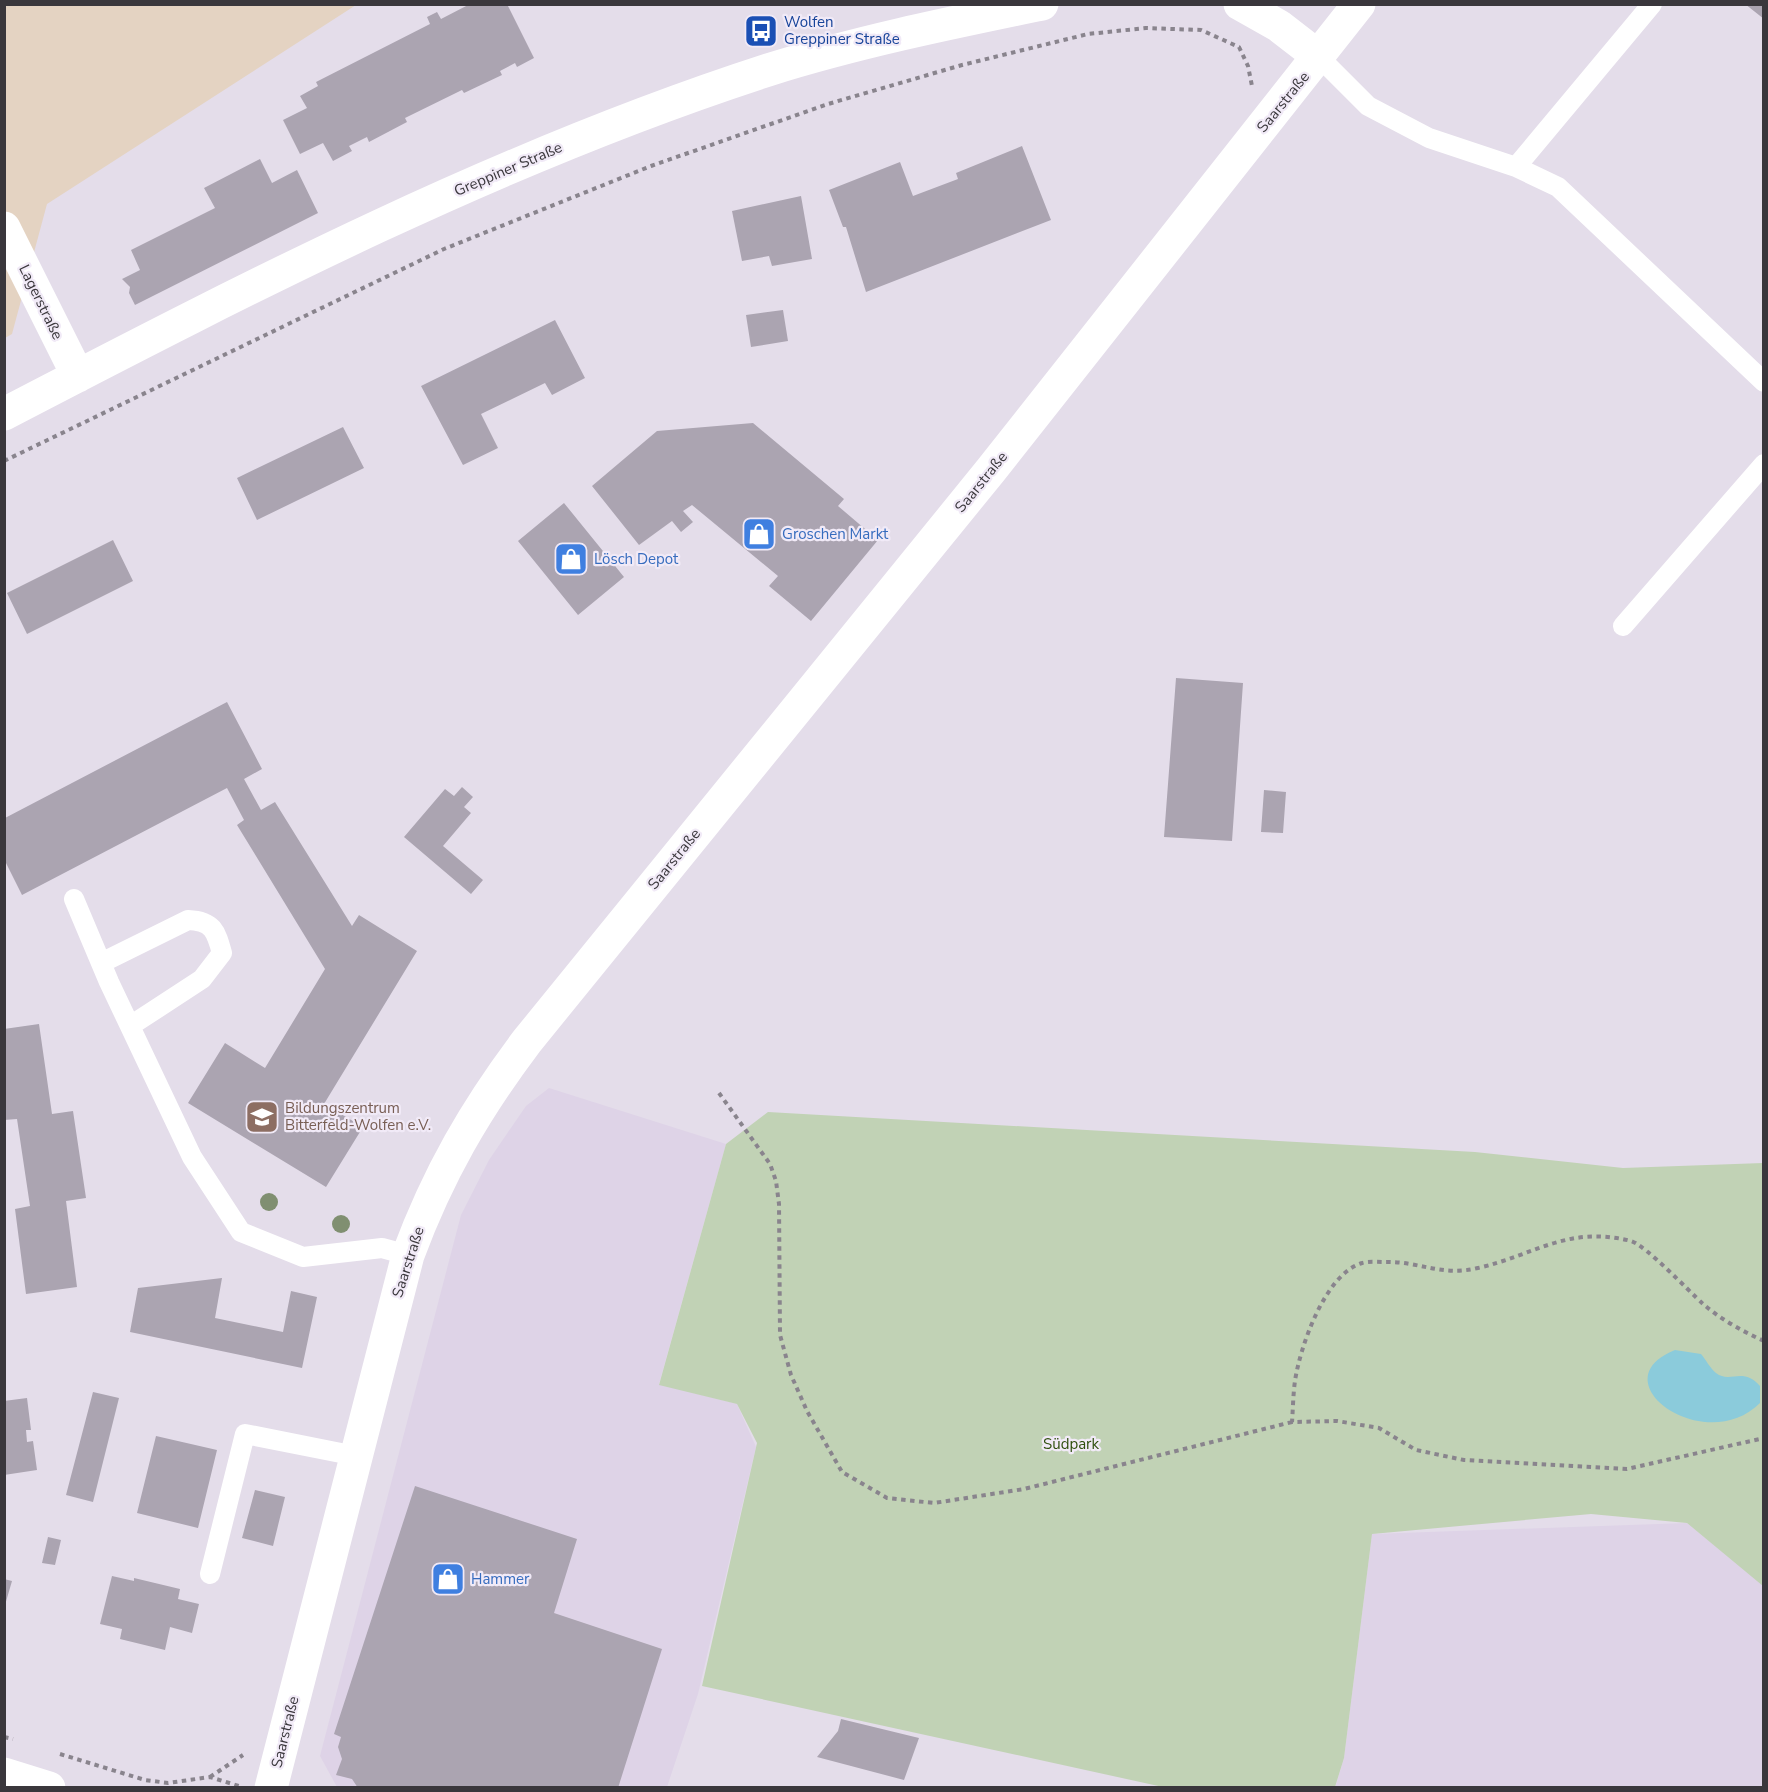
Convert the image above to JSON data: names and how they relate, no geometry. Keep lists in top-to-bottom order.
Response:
{
  "streets": {
    "street": ["Saarstraße", "Greppiner Straße", "Lagerstraße"]
  },
  "crossings": [
    ["Greppiner Straße", "Lagerstraße"]
  ],
  "parks": ["Südpark"],
  "places": {
    "bus stop": ["Wolfen Greppiner Straße"],
    "shop": ["Groschen Markt", "Lösch Depot", "Hammer"],
    "school or university": ["Bildungszentrum Bitterfeld-Wolfen e.V."]
  }
}
